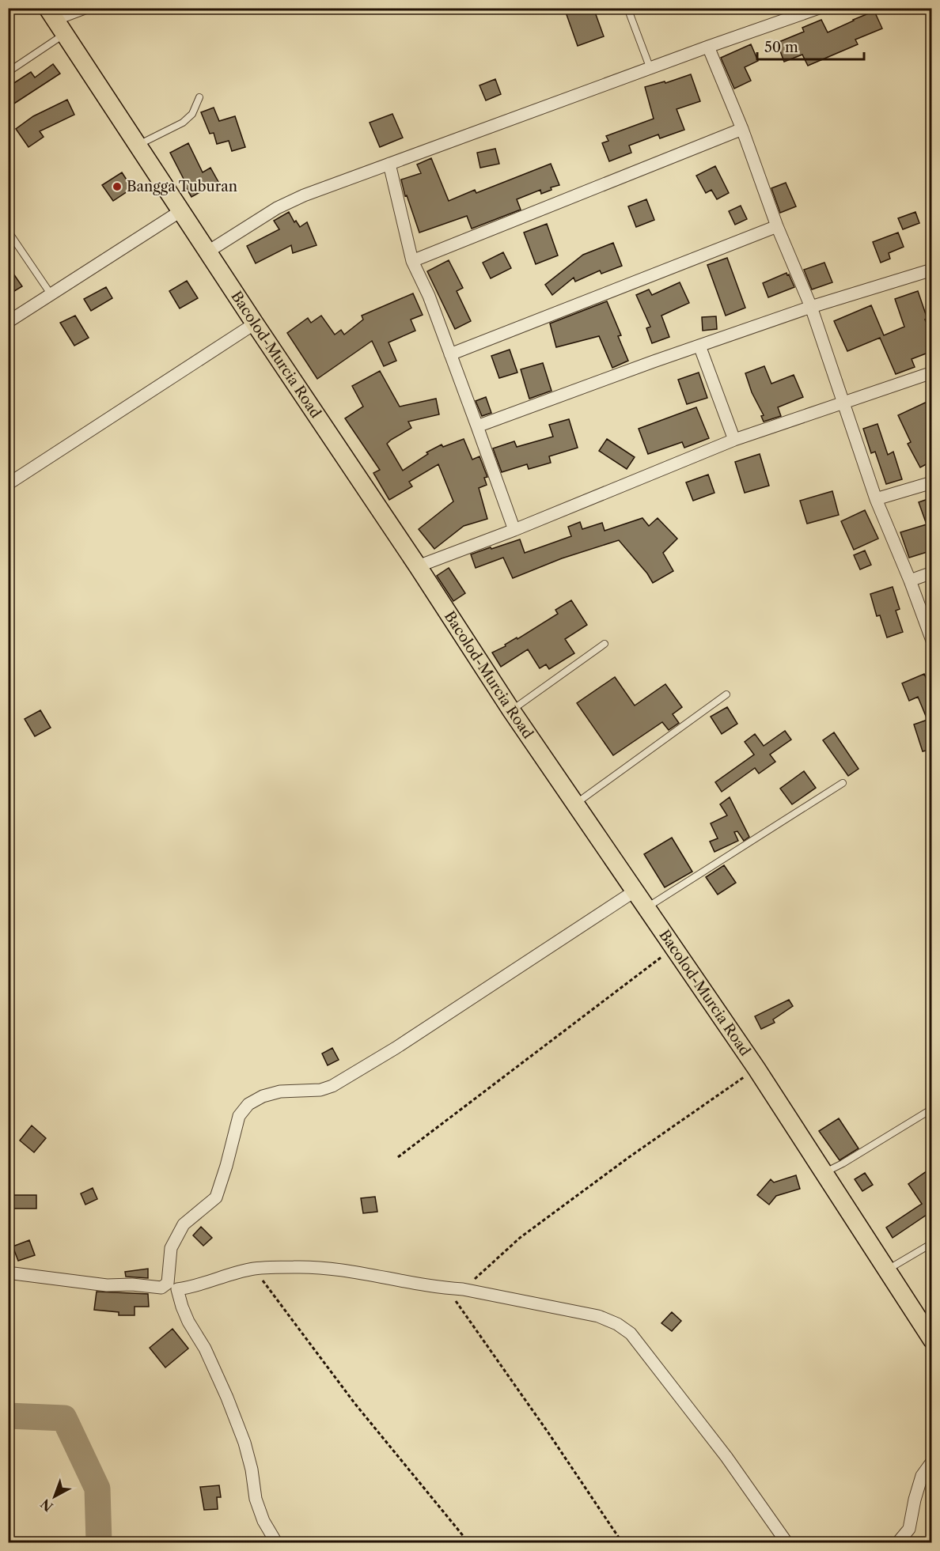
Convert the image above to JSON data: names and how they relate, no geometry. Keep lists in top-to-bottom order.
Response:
{
  "streets": {
    "main road": ["Bacolod-Murcia Road"]
  },
  "places": ["Bangga Tuburan"],
  "scale_bar": "50 m",
  "north": "bottom left"
}
